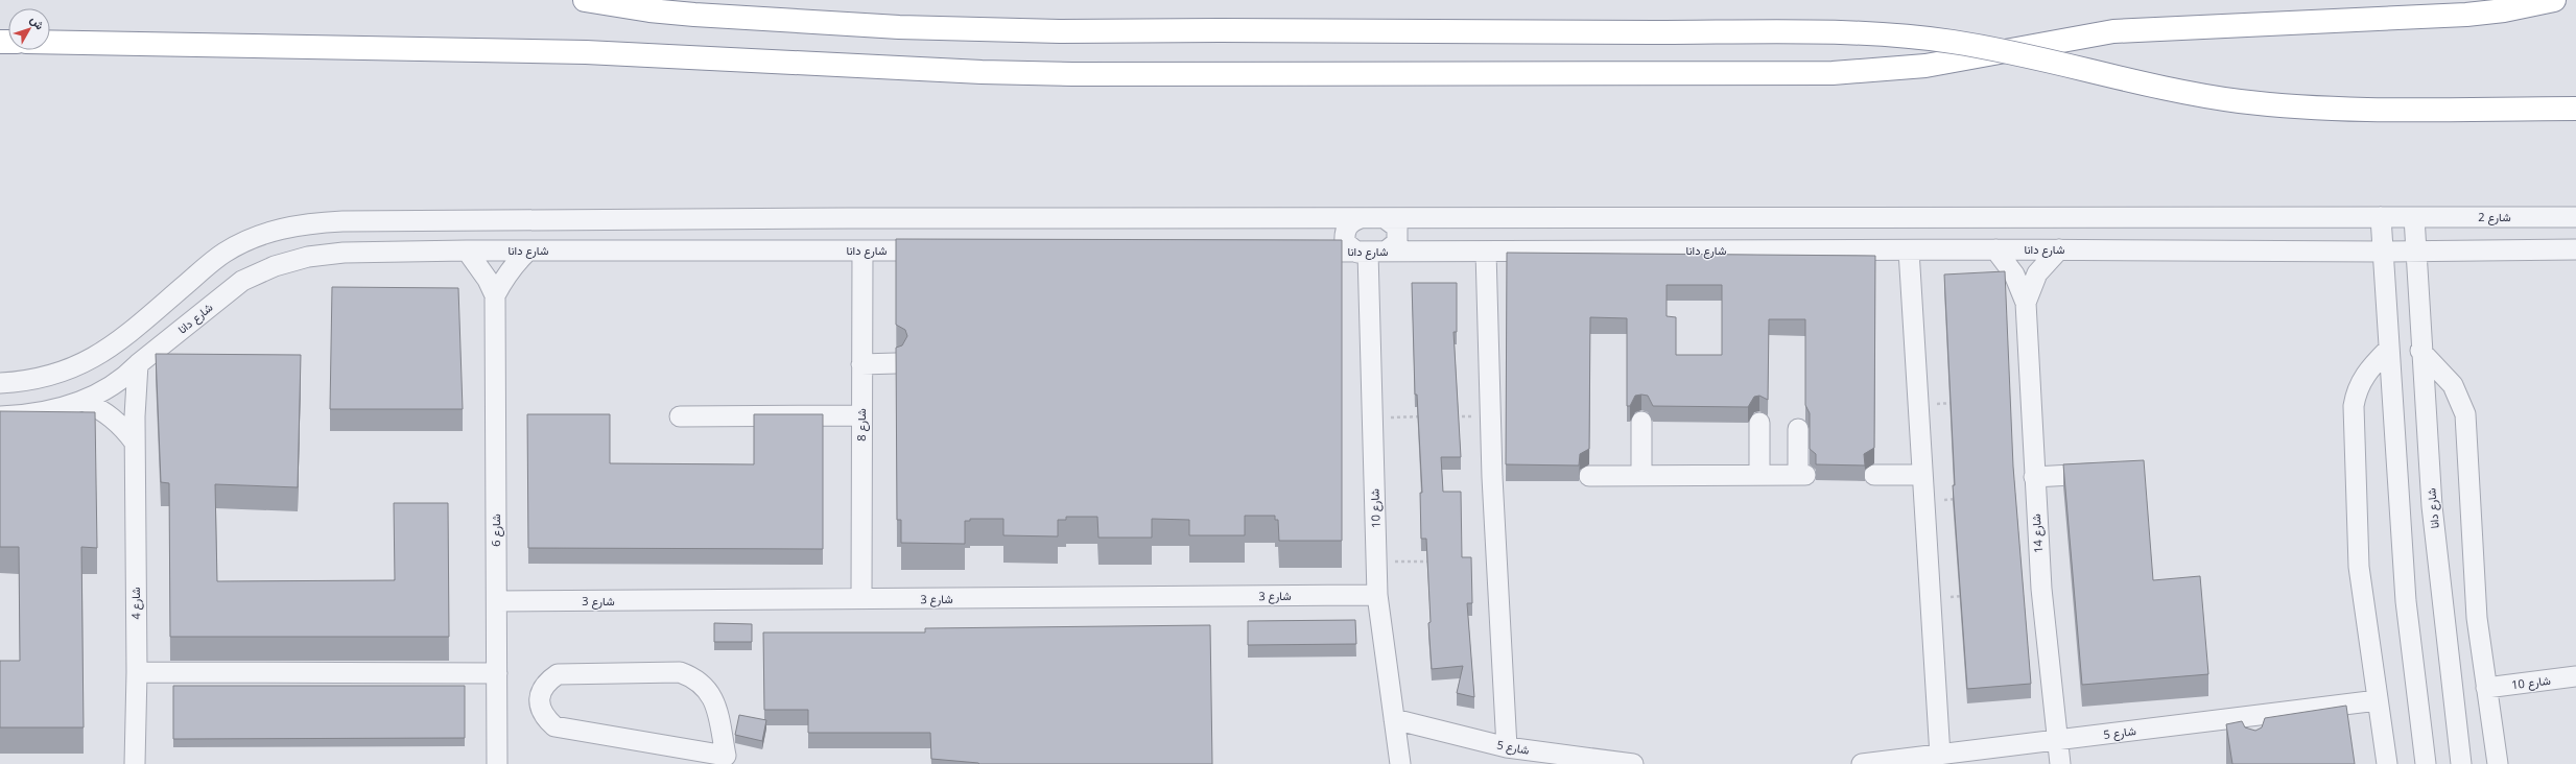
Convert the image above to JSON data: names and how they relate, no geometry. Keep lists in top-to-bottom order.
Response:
{
  "streets": {
    "street": [
      "شارع 2",
      "شارع دانا",
      "شارع 8",
      "شارع 10",
      "شارع 6",
      "شارع 14",
      "شارع 3",
      "شارع 4",
      "شارع 5"
    ]
  },
  "crossings": [
    ["شارع 2", "شارع دانا"],
    ["شارع دانا", "شارع 8"],
    ["شارع دانا", "شارع 10"],
    ["شارع دانا", "شارع 6"],
    ["شارع دانا", "شارع 14"],
    ["شارع دانا", "شارع 4"],
    ["شارع 8", "شارع 3"],
    ["شارع 10", "شارع 3"],
    ["شارع 10", "شارع 5"],
    ["شارع 6", "شارع 3"],
    ["شارع 14", "شارع 5"]
  ],
  "north": "top right"
}
